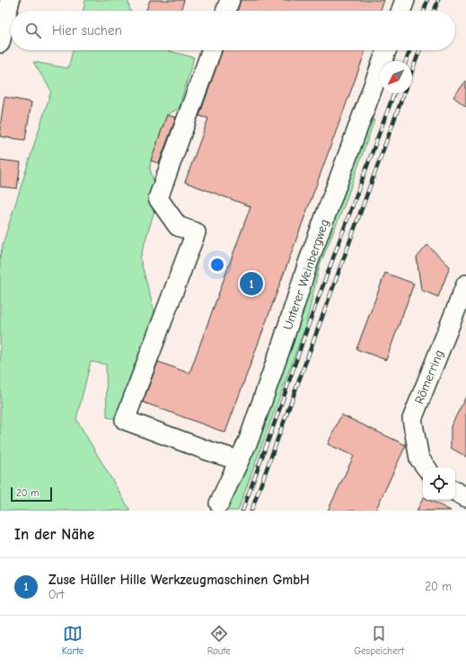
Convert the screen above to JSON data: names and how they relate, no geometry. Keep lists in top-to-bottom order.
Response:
{
  "streets": {
    "street": ["Unterer Weinbergweg", "Römerring"]
  },
  "scale_bar": "20 m",
  "north": "bottom left",
  "page": {
    "search": "Hier suchen",
    "pins": "1",
    "scale": "20 m",
    "heading": "In der Nähe",
    "list": [
      {
        "mark": "1",
        "name": "Zuse Hüller Hille Werkzeugmaschinen GmbH",
        "note": "Ort",
        "value": "20 m"
      }
    ],
    "nav": ["Karte", "Route", "Gespeichert"]
  }
}
